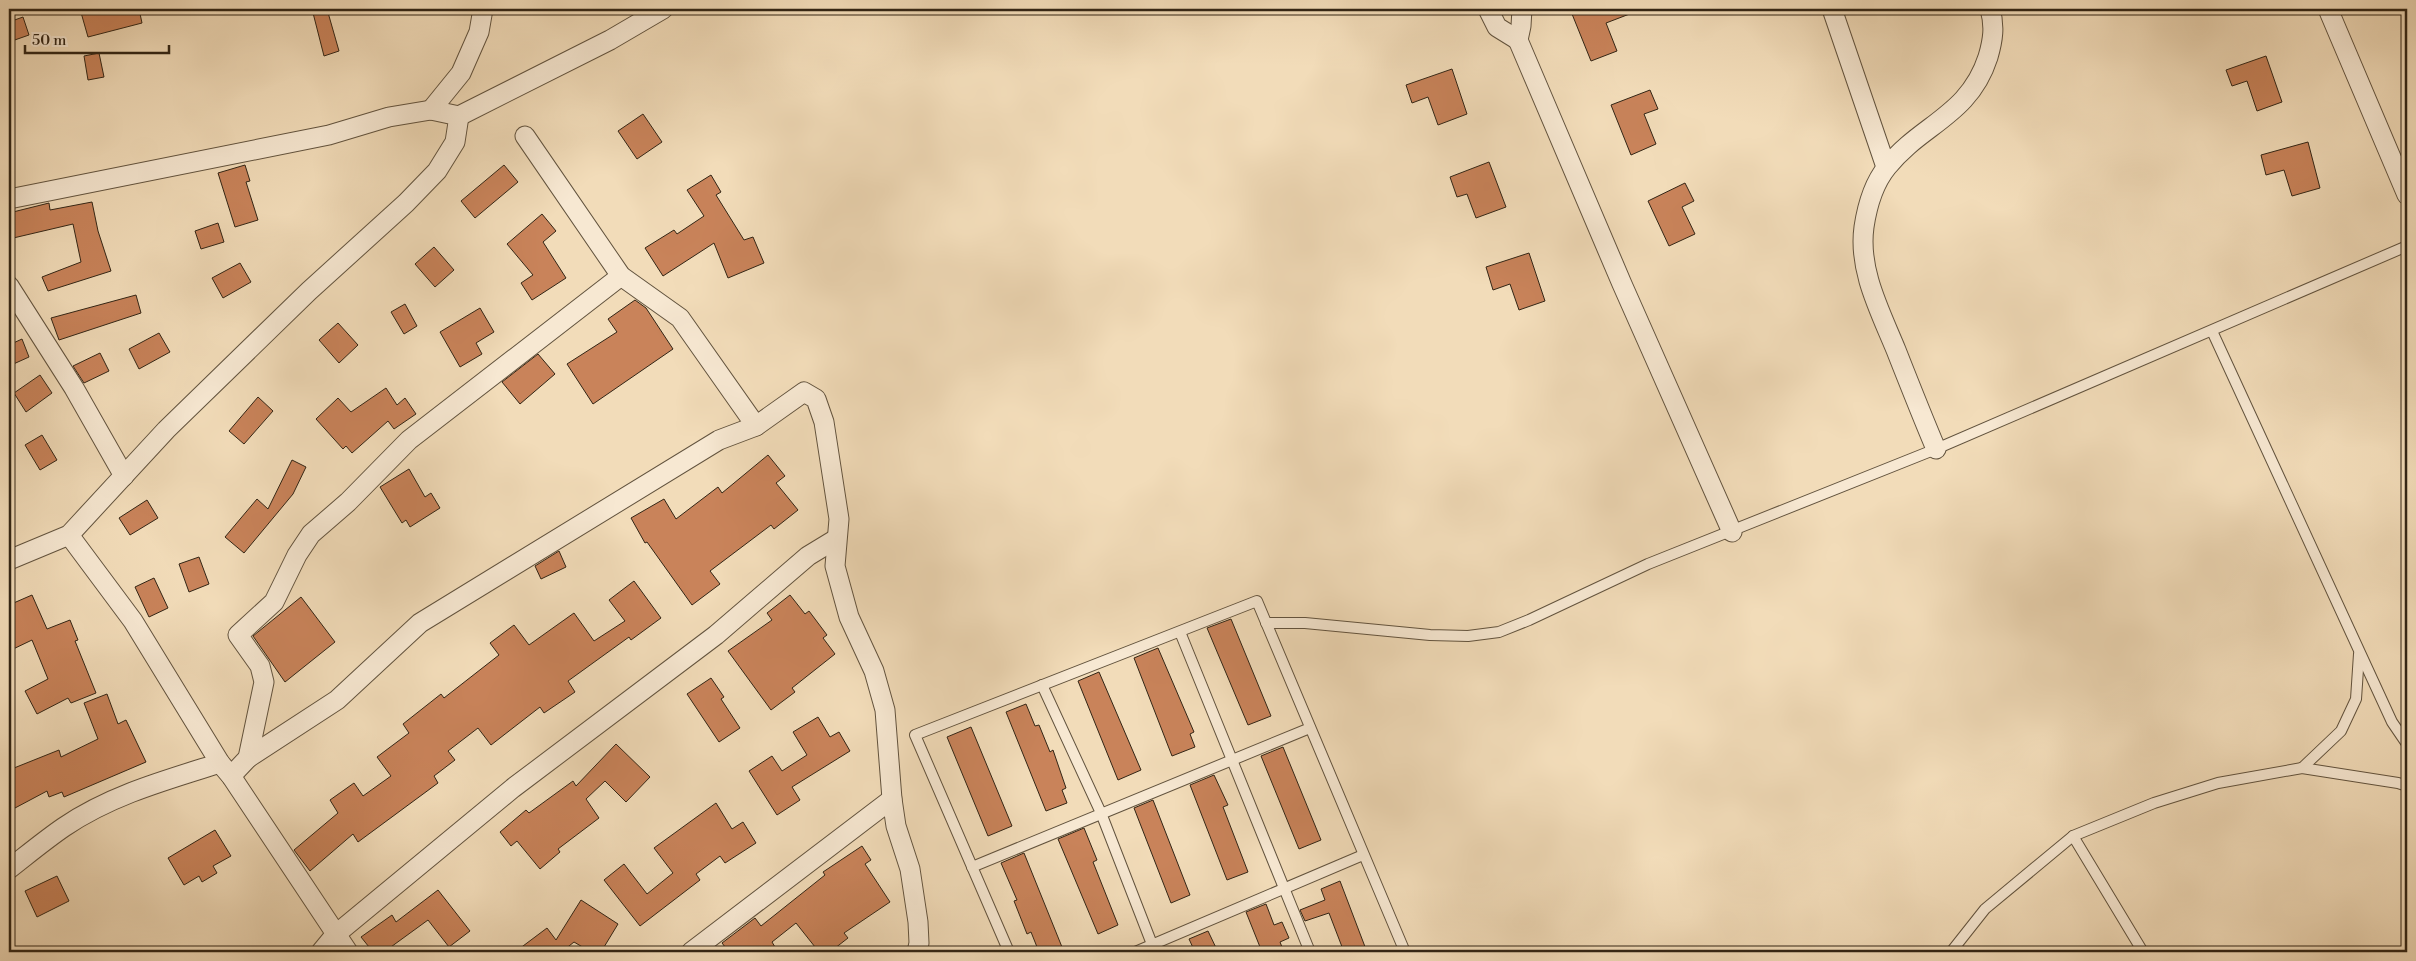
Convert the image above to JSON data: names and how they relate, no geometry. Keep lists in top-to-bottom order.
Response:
{
  "scale_bar": "50 m"
}
